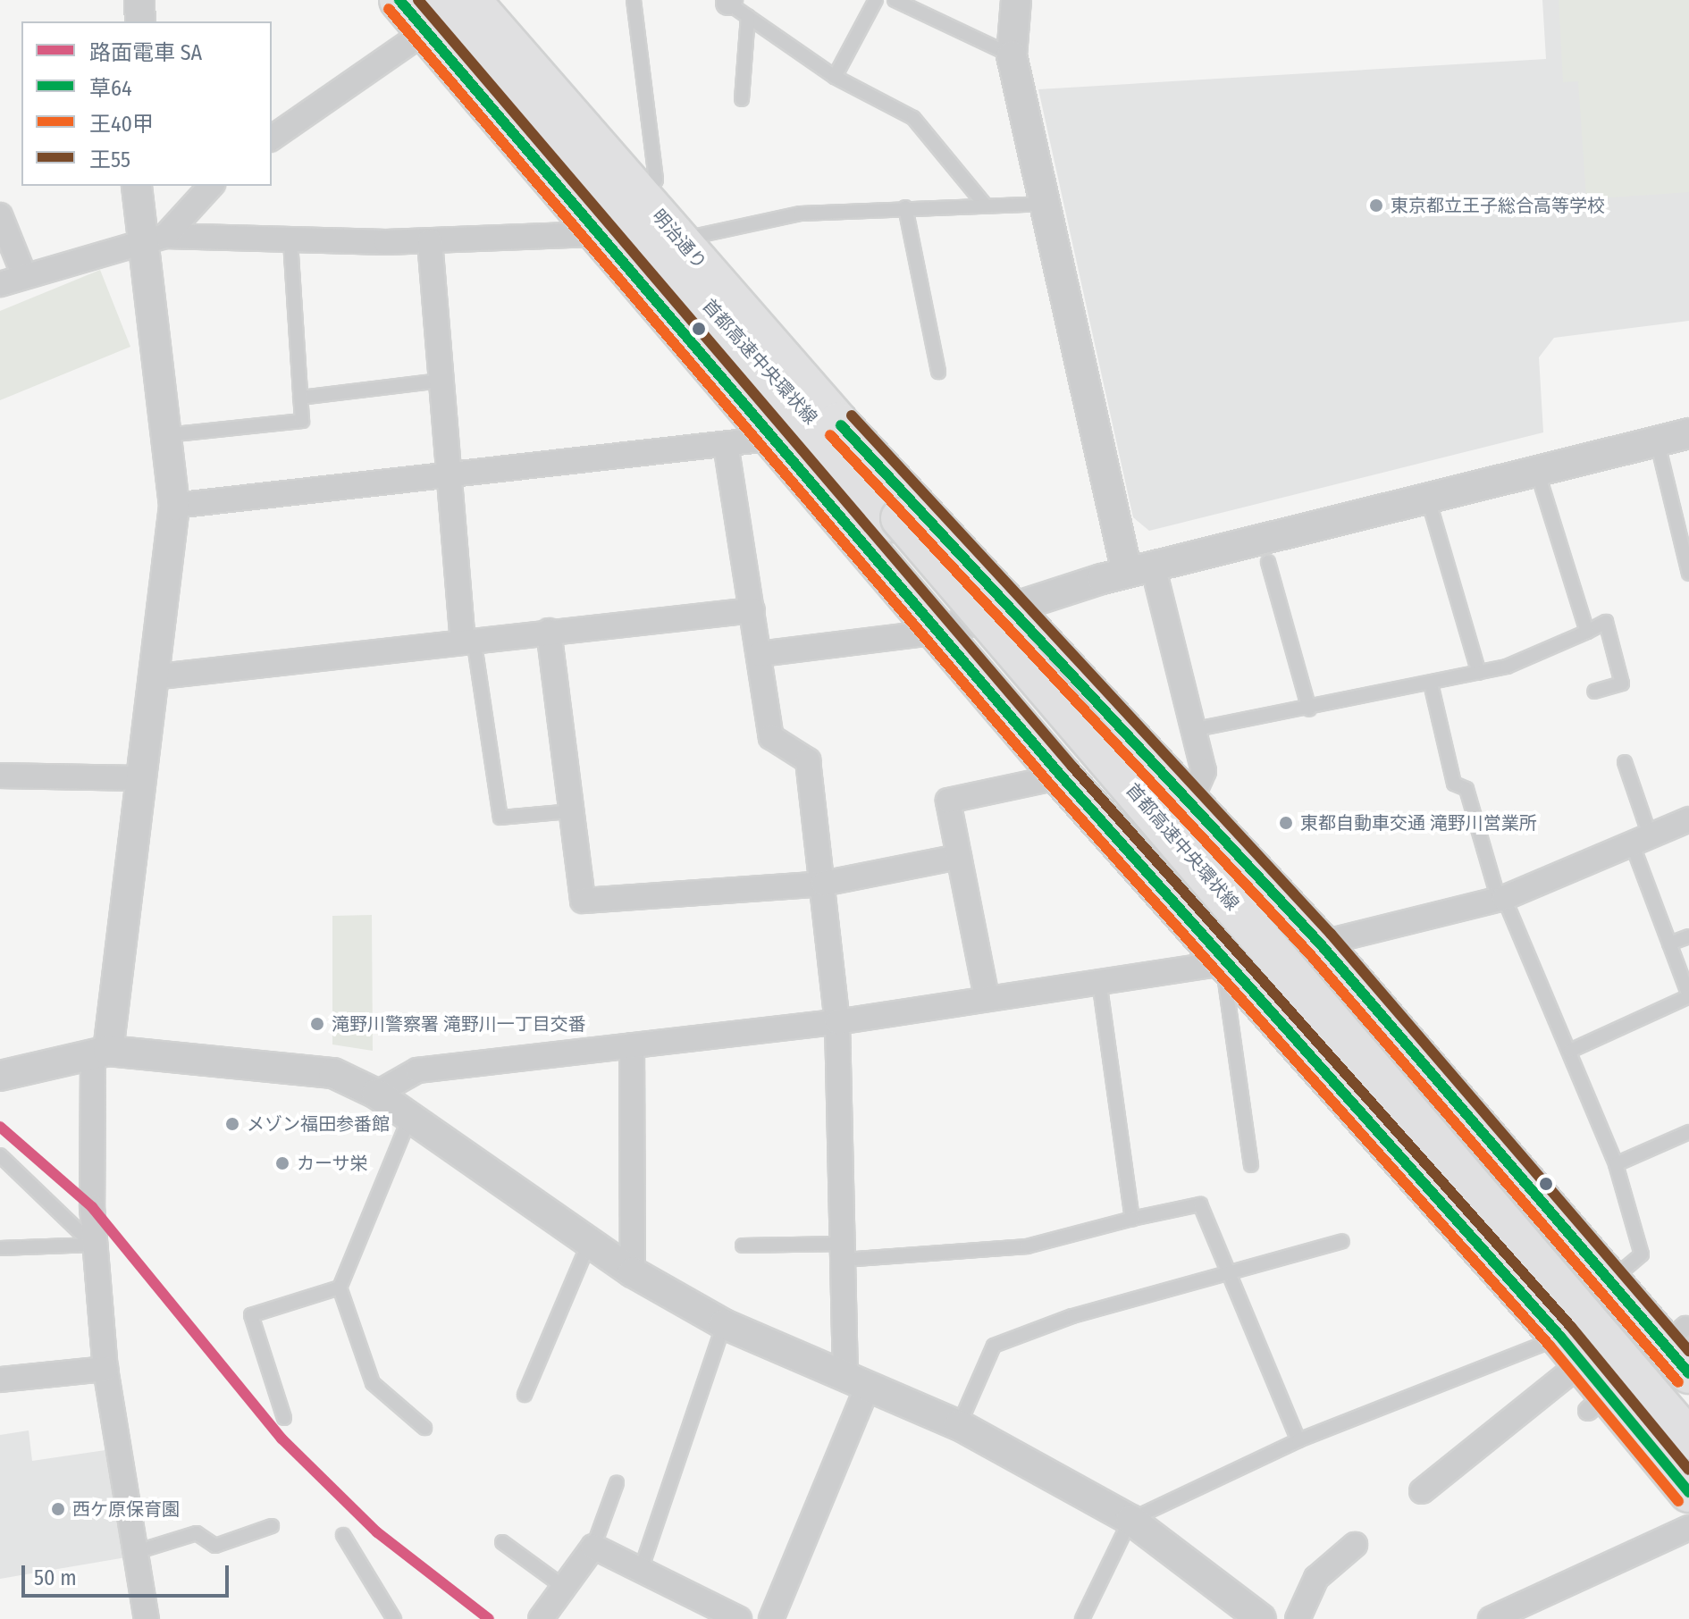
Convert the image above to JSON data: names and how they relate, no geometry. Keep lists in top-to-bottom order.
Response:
{
  "streets": {
    "highway": ["明治通り", "首都高速中央環状線"]
  },
  "crossings": [
    ["明治通り", "首都高速中央環状線"]
  ],
  "places": [
    "東京都立王子総合高等学校",
    "東都自動車交通 滝野川営業所",
    "滝野川警察署 滝野川一丁目交番",
    "メゾン福田参番館",
    "カーサ栄",
    "西ケ原保育園"
  ],
  "lines": [
    "transit line 草64",
    "transit line 王55",
    "transit line 王40甲",
    "tram line SA"
  ],
  "legend": [
    "路面電車 SA",
    "草64",
    "王40甲",
    "王55"
  ],
  "scale_bar": "50 m"
}
